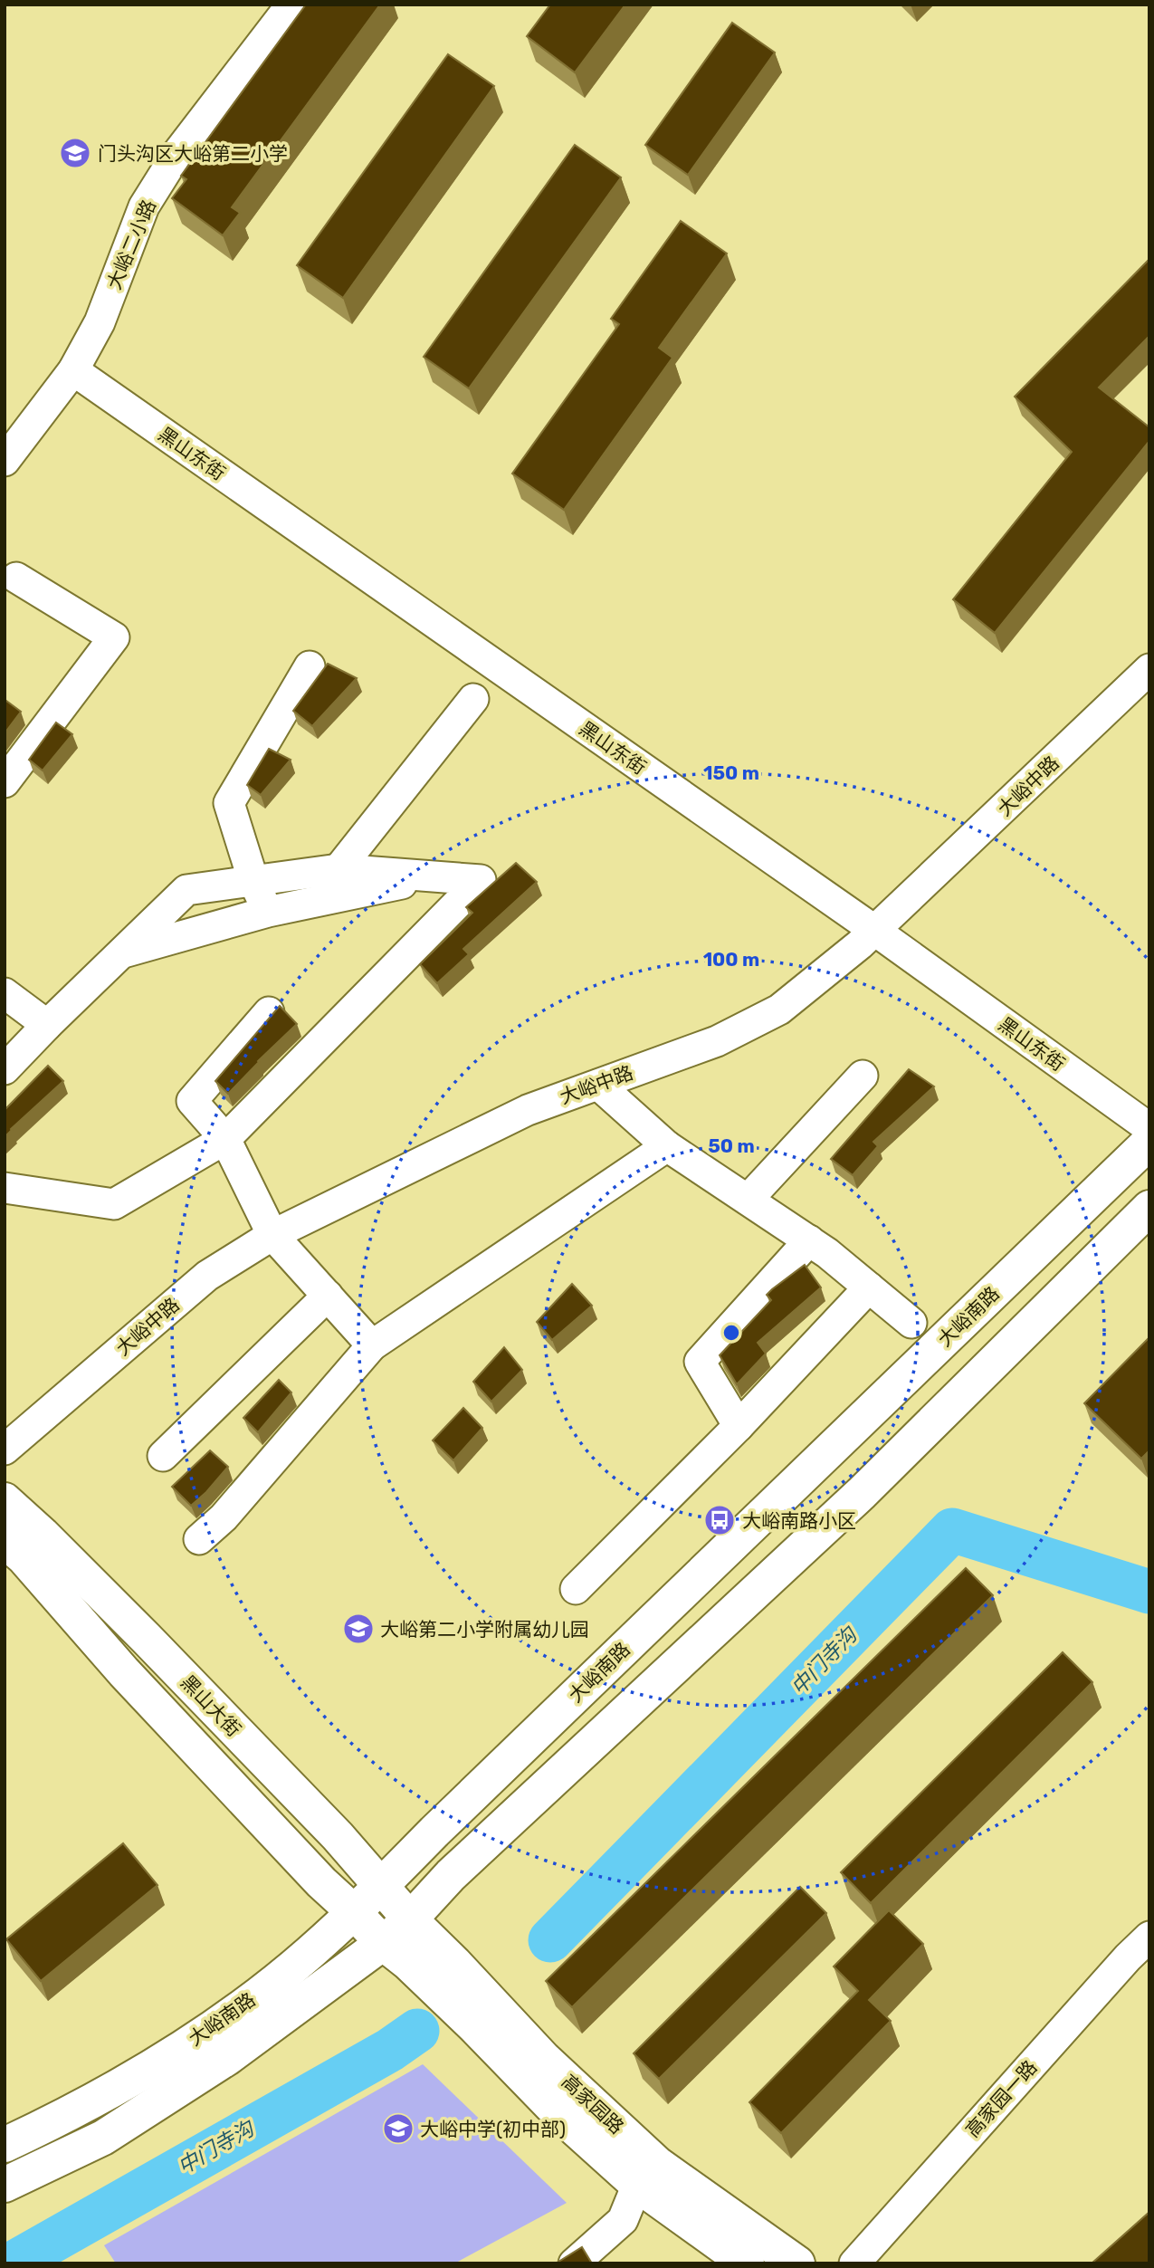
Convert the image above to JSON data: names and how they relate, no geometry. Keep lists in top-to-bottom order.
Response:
{
  "streets": {
    "main road": ["大峪南路", "黑山大街", "高家园路"],
    "street": [
      "大峪二小路",
      "黑山东街",
      "大峪中路",
      "高家园一路"
    ]
  },
  "crossings": [
    ["大峪二小路", "黑山东街"],
    ["黑山东街", "大峪中路"],
    ["大峪南路", "黑山大街"],
    ["大峪南路", "高家园路"],
    ["黑山大街", "高家园路"]
  ],
  "water": ["中门寺沟"],
  "places": {
    "school or university": ["门头沟区大峪第二小学", "大峪第二小学附属幼儿园", "大峪中学(初中部)"],
    "bus stop": ["大峪南路小区"]
  },
  "rings": ["150 m", "100 m", "50 m"]
}
